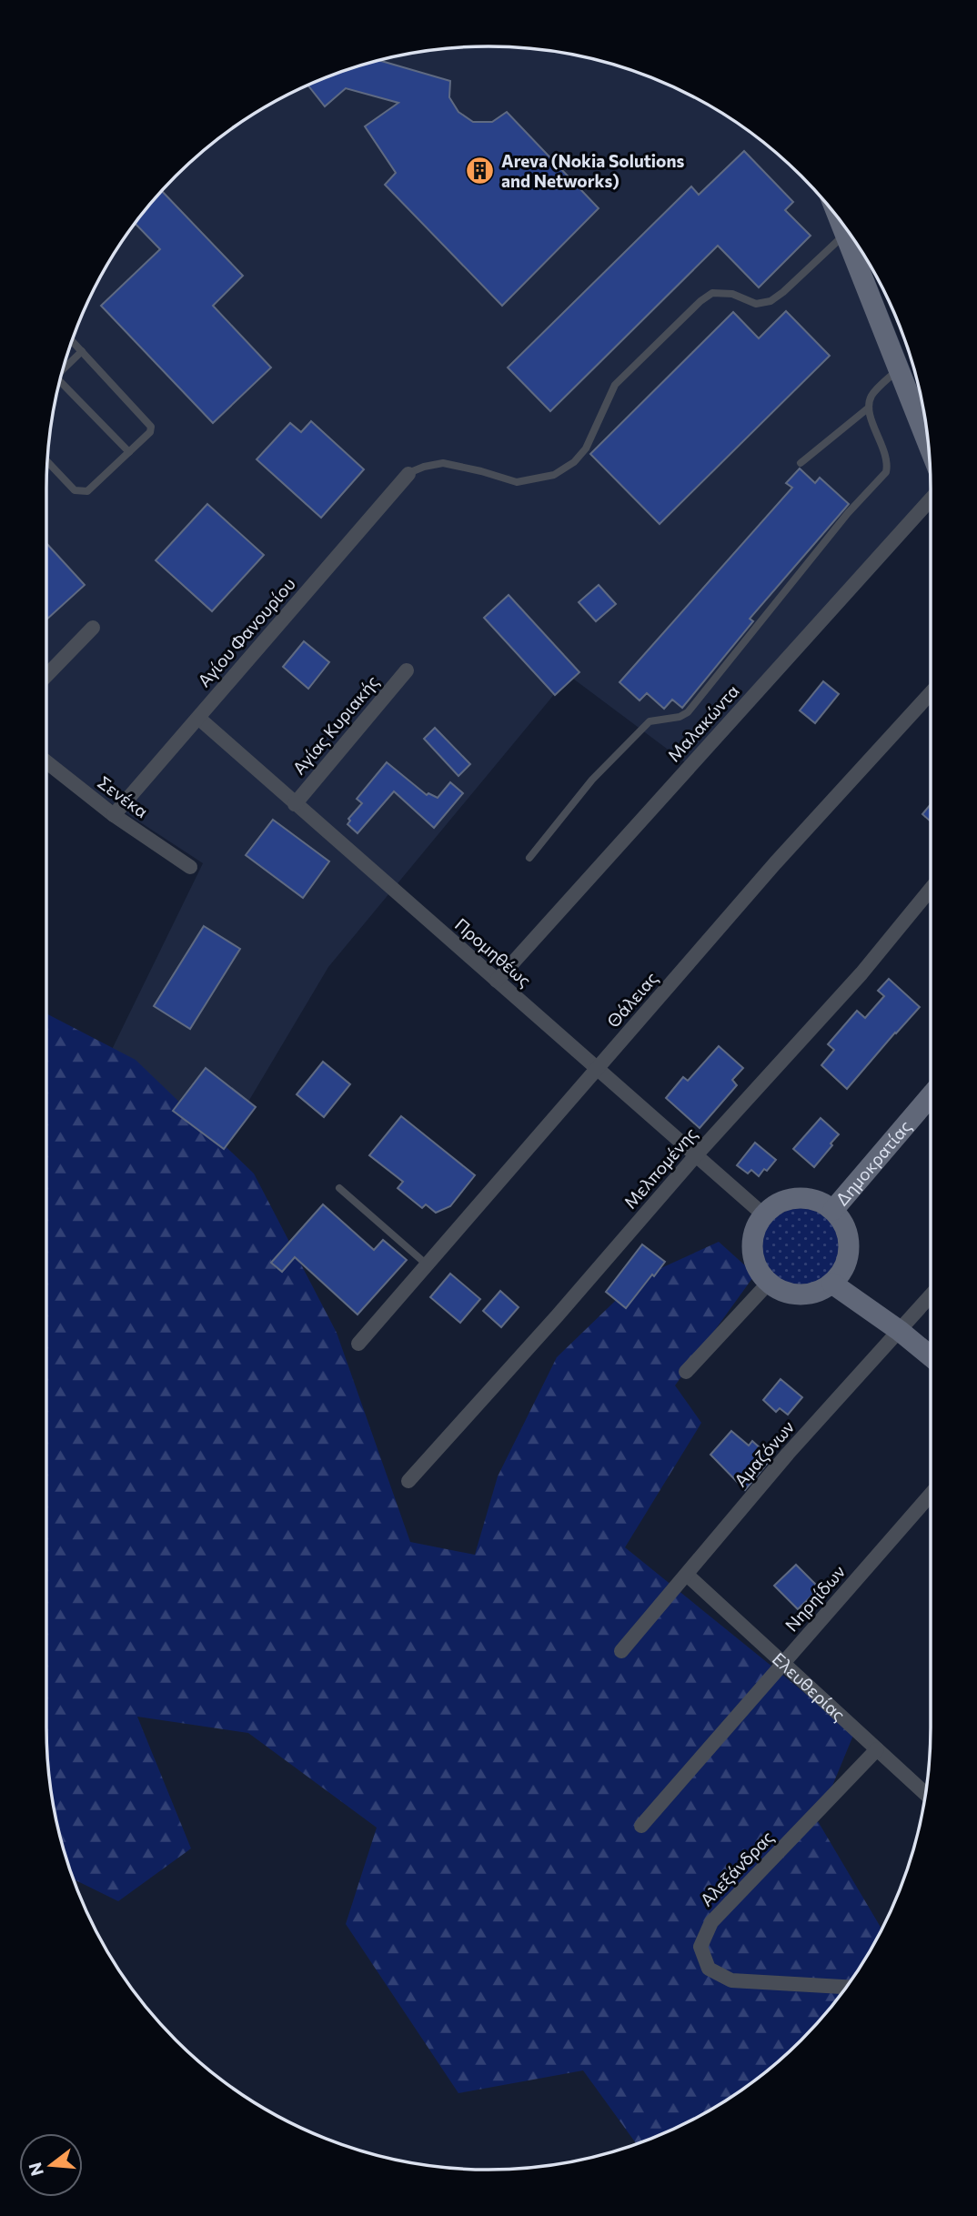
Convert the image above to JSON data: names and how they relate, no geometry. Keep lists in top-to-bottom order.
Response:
{
  "streets": {
    "street": [
      "Αγίου Φανουρίου",
      "Μαλακώντα",
      "Αγίας Κυριακής",
      "Σενέκα",
      "Προμηθέως",
      "Θάλειας",
      "Δημοκρατίας",
      "Μελπομένης",
      "Αμαζόνων",
      "Νηρηίδων",
      "Ελευθερίας",
      "Αλεξάνδρας"
    ]
  },
  "crossings": [
    ["Αγίου Φανουρίου", "Σενέκα"],
    ["Αγίου Φανουρίου", "Προμηθέως"],
    ["Μαλακώντα", "Προμηθέως"],
    ["Αγίας Κυριακής", "Προμηθέως"],
    ["Προμηθέως", "Θάλειας"],
    ["Προμηθέως", "Δημοκρατίας"],
    ["Προμηθέως", "Μελπομένης"],
    ["Αμαζόνων", "Ελευθερίας"],
    ["Νηρηίδων", "Ελευθερίας"],
    ["Ελευθερίας", "Αλεξάνδρας"]
  ],
  "places": {
    "building": ["Areva (Nokia Solutions and Networks)"]
  },
  "north": "left"
}
